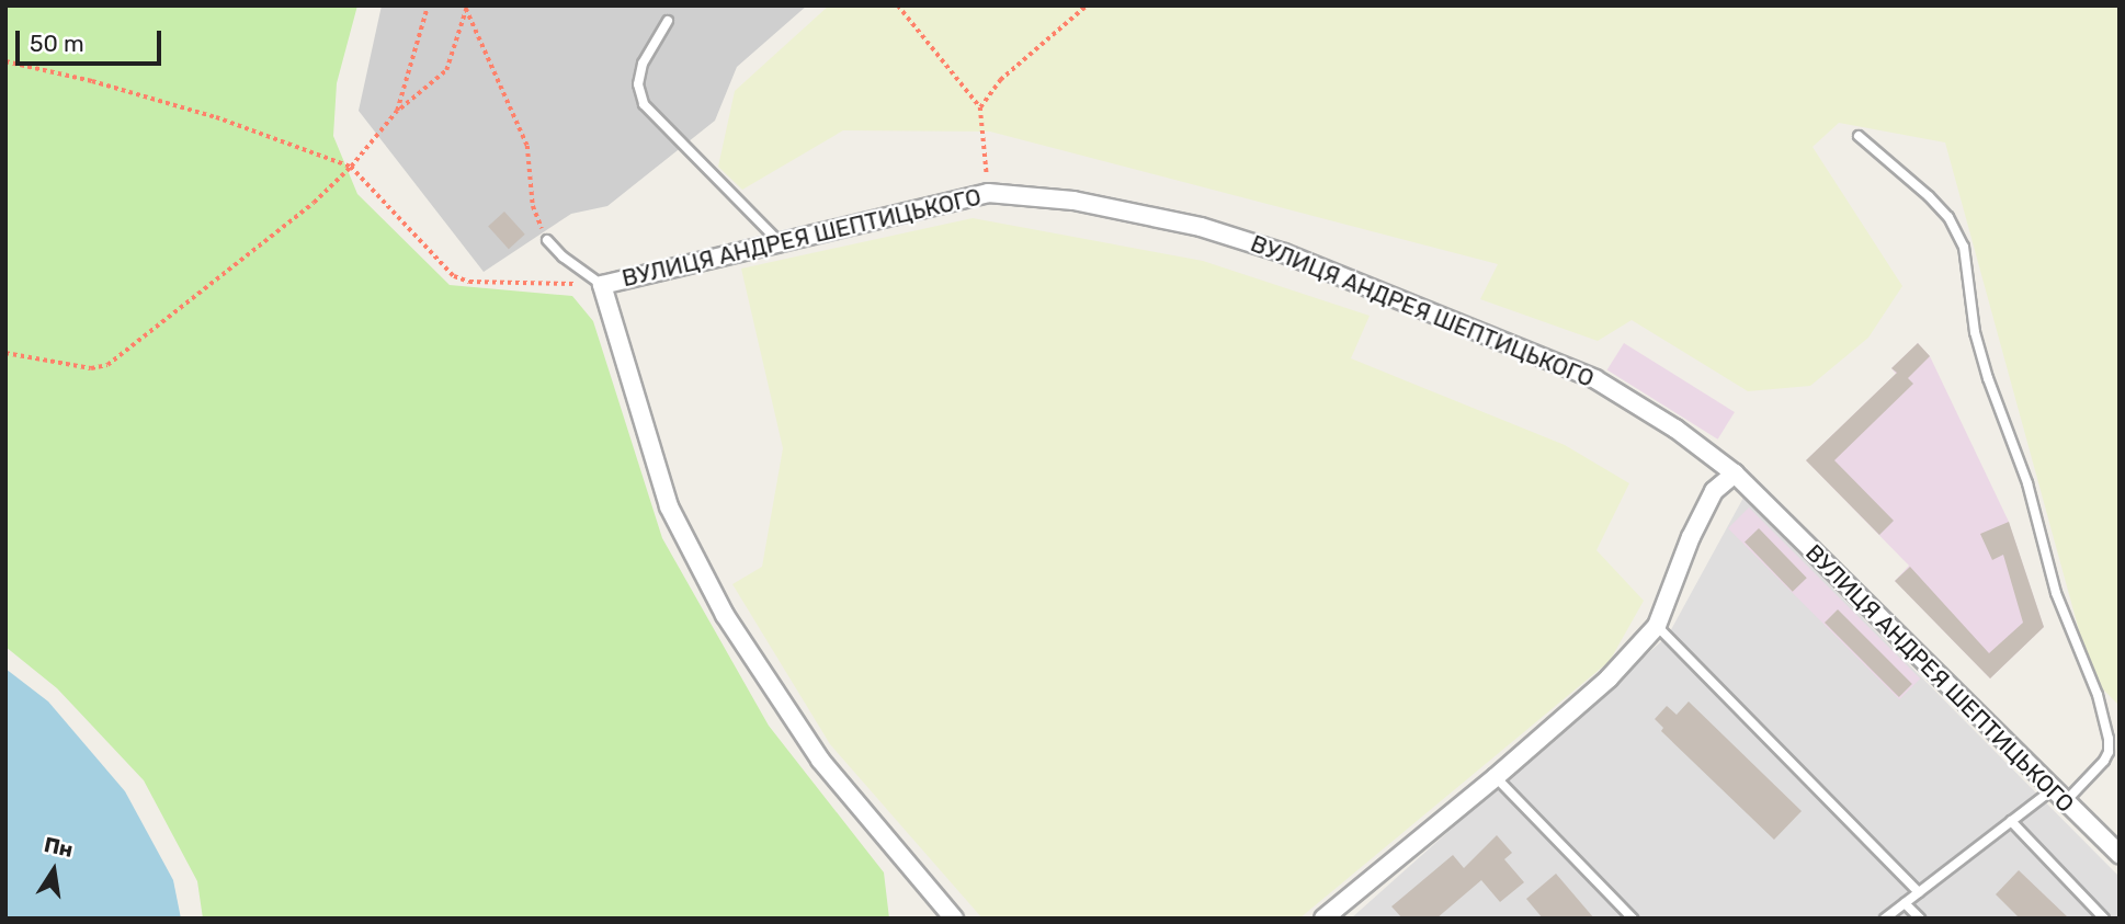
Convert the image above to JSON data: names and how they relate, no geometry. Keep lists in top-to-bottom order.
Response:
{
  "streets": {
    "street": ["ВУЛИЦЯ АНДРЕЯ ШЕПТИЦЬКОГО"]
  },
  "scale_bar": "50 m",
  "north": "top"
}
